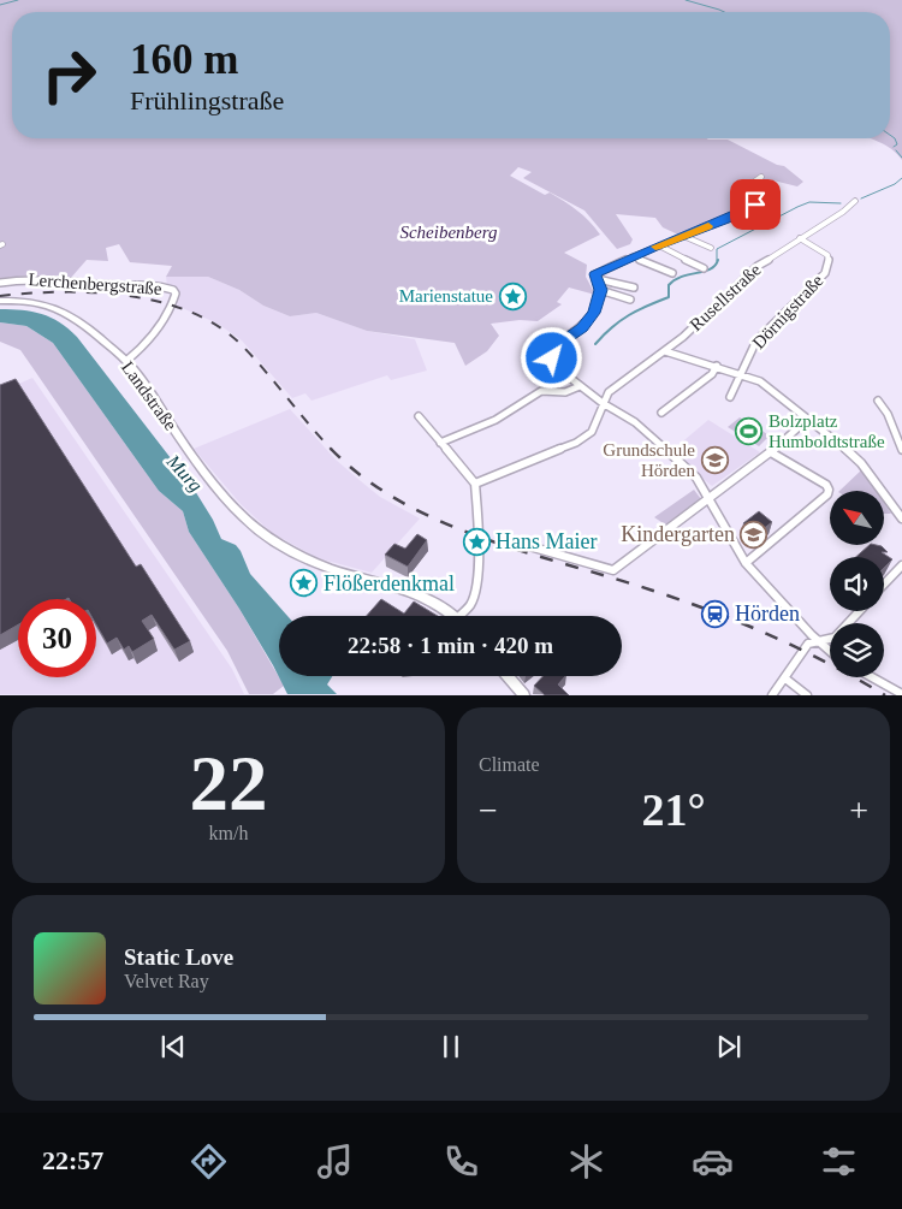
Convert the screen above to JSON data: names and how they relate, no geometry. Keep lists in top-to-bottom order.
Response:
{
  "streets": {
    "street": [
      "Lerchenbergstraße",
      "Rusellstraße",
      "Dörnigstraße",
      "Landstraße"
    ]
  },
  "crossings": [
    ["Lerchenbergstraße", "Landstraße"],
    ["Rusellstraße", "Dörnigstraße"]
  ],
  "water": ["Murg"],
  "parks": ["Scheibenberg"],
  "places": {
    "place": ["Marienstatue", "Hans Maier", "Flößerdenkmal"],
    "sports": ["Bolzplatz Humboldtstraße"],
    "school or university": ["Grundschule Hörden", "Kindergarten"],
    "station": ["Hörden"]
  },
  "north": "top left",
  "page": {
    "turn": ["160 m", "Frühlingstraße"],
    "limit": "30",
    "trip": "22:58 · 1 min · 420 m",
    "tile": [
      ["22", "km/h"],
      "Climate"
    ],
    "heat": ["−", "21°", "+"],
    "song": ["Static Love", "Velvet Ray"],
    "tabs": "22:57"
  }
}
